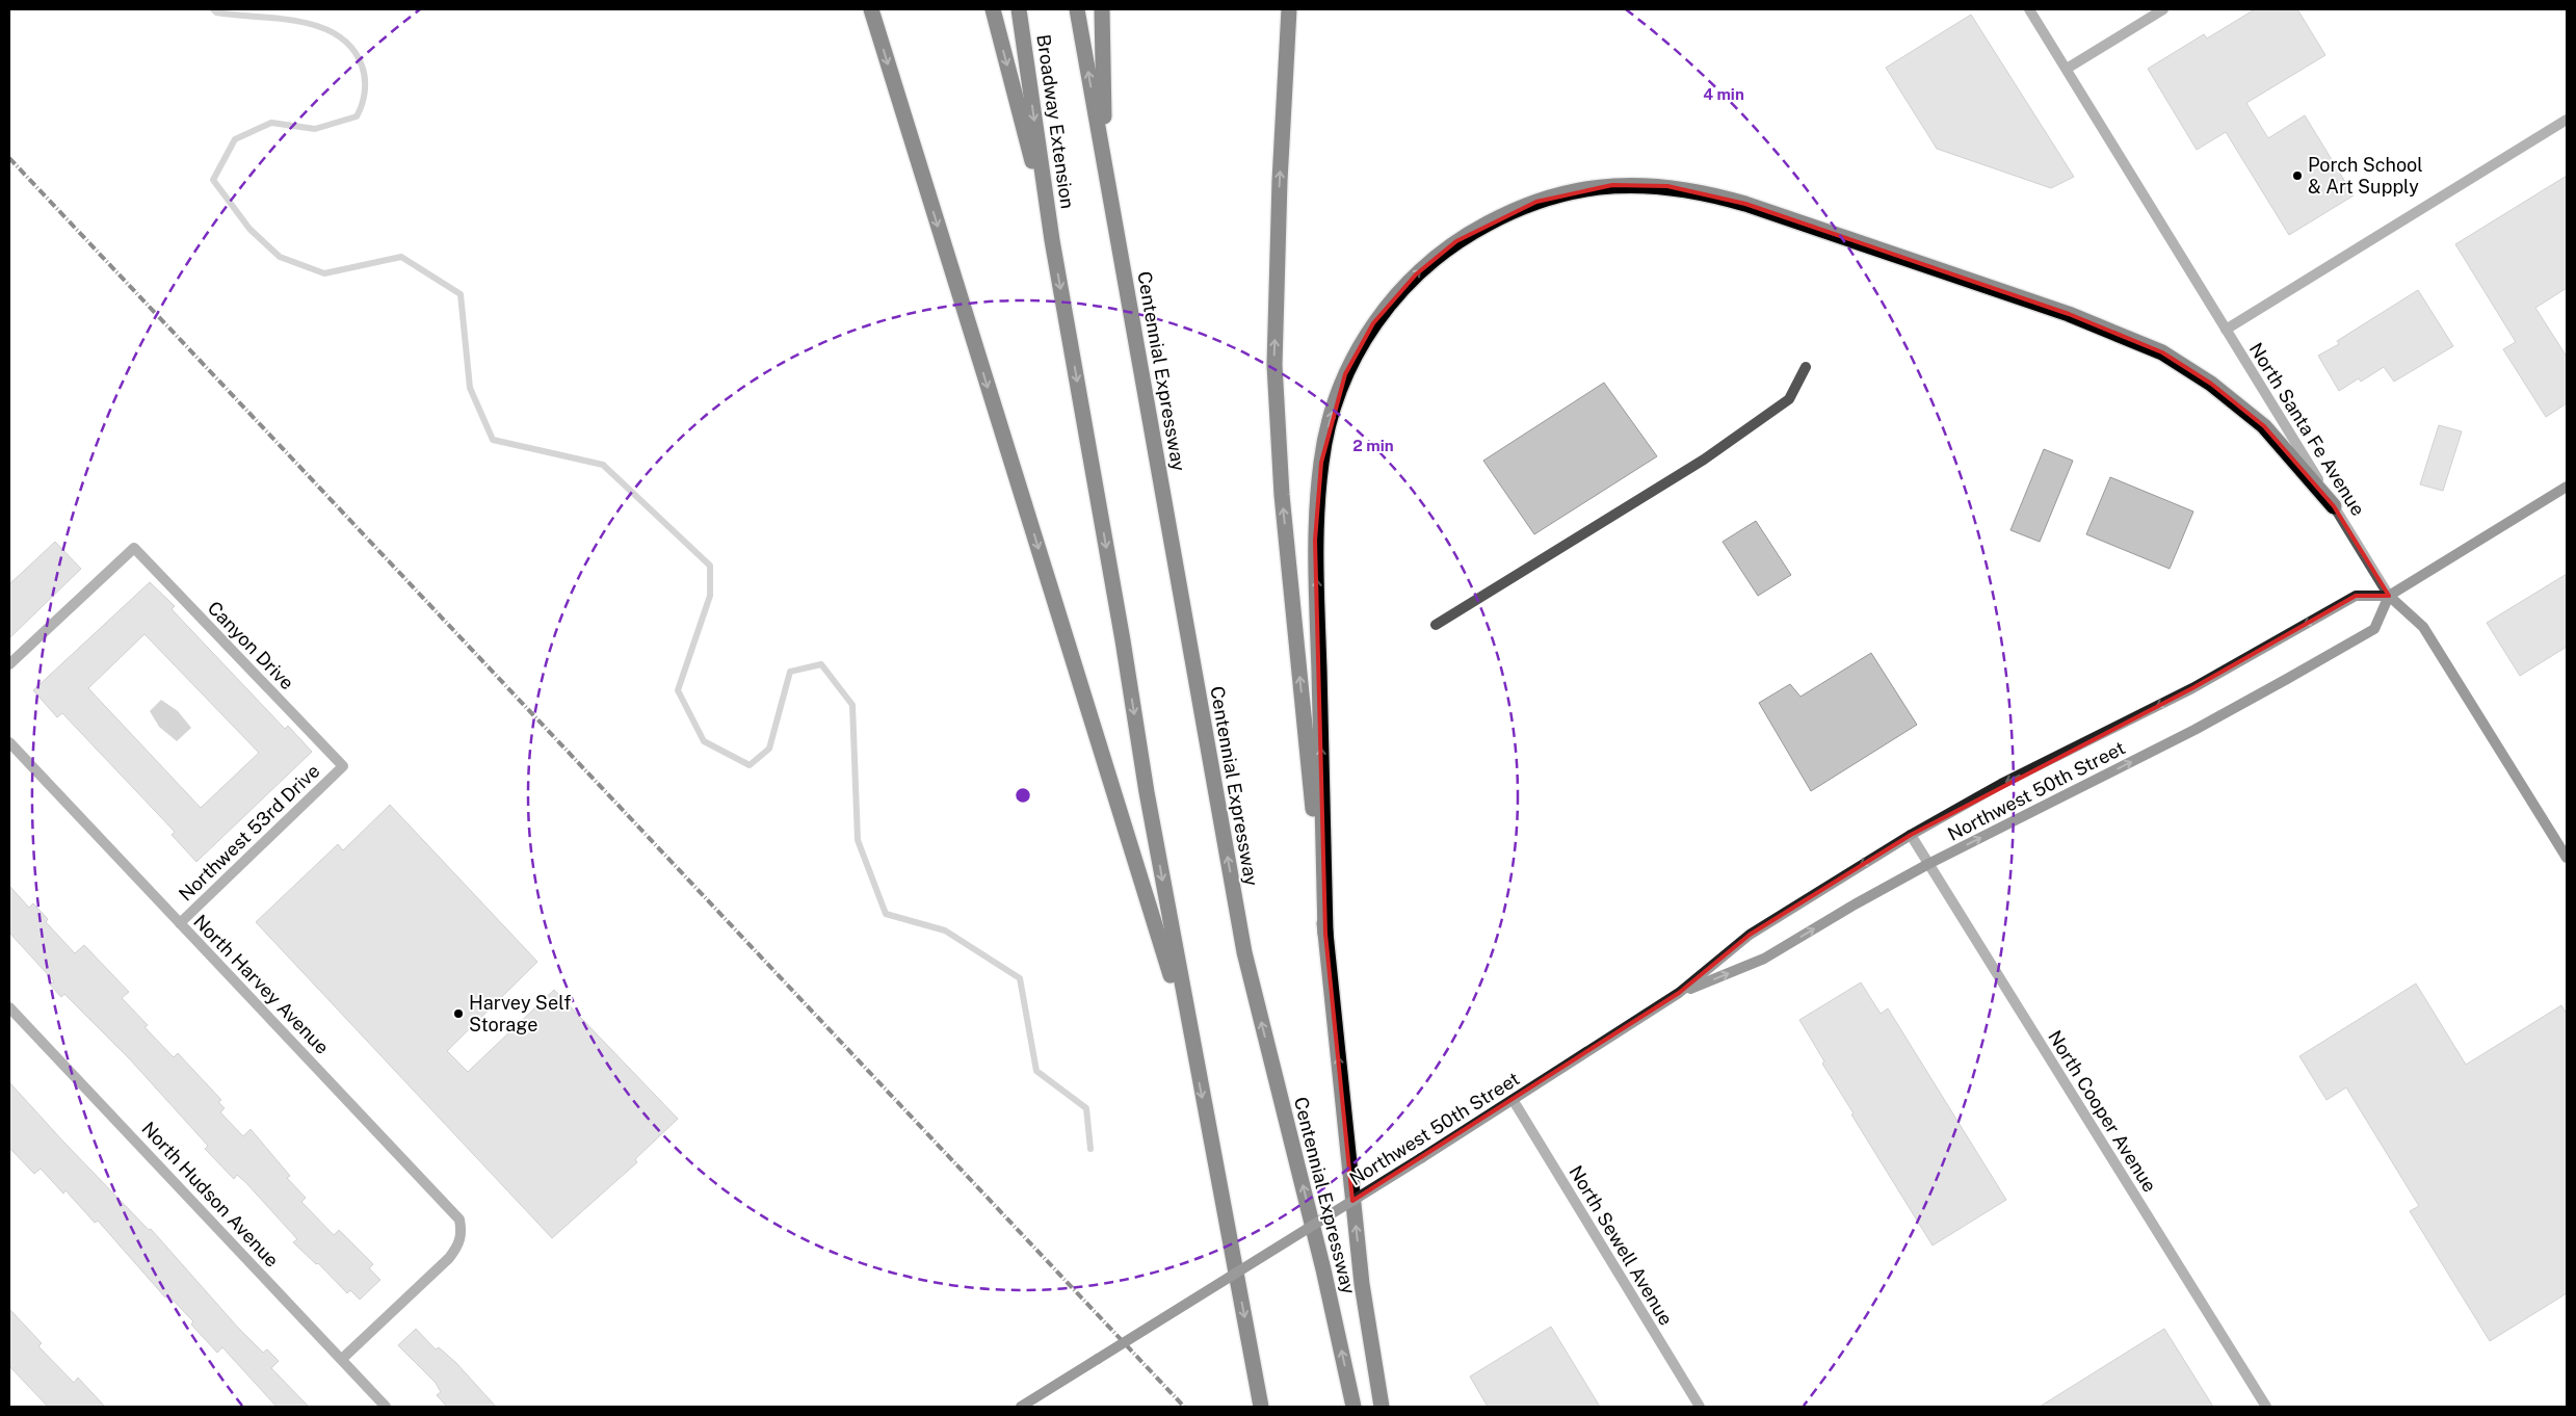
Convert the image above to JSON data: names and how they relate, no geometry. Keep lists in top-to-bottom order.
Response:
{
  "streets": {
    "highway": ["Broadway Extension", "Centennial Expressway"],
    "main road": ["North Santa Fe Avenue", "Northwest 50th Street"],
    "street": [
      "Canyon Drive",
      "Northwest 53rd Drive",
      "North Harvey Avenue",
      "North Cooper Avenue",
      "North Hudson Avenue",
      "North Sewell Avenue"
    ]
  },
  "crossings": [
    ["Broadway Extension", "Centennial Expressway"],
    ["North Santa Fe Avenue", "Northwest 50th Street"],
    ["Canyon Drive", "Northwest 53rd Drive"],
    ["Northwest 50th Street", "North Cooper Avenue"],
    ["Northwest 50th Street", "North Sewell Avenue"],
    ["Northwest 53rd Drive", "North Harvey Avenue"],
    ["North Harvey Avenue", "North Hudson Avenue"]
  ],
  "places": ["Porch School & Art Supply", "Harvey Self Storage"],
  "rings": ["4 min", "2 min"]
}
